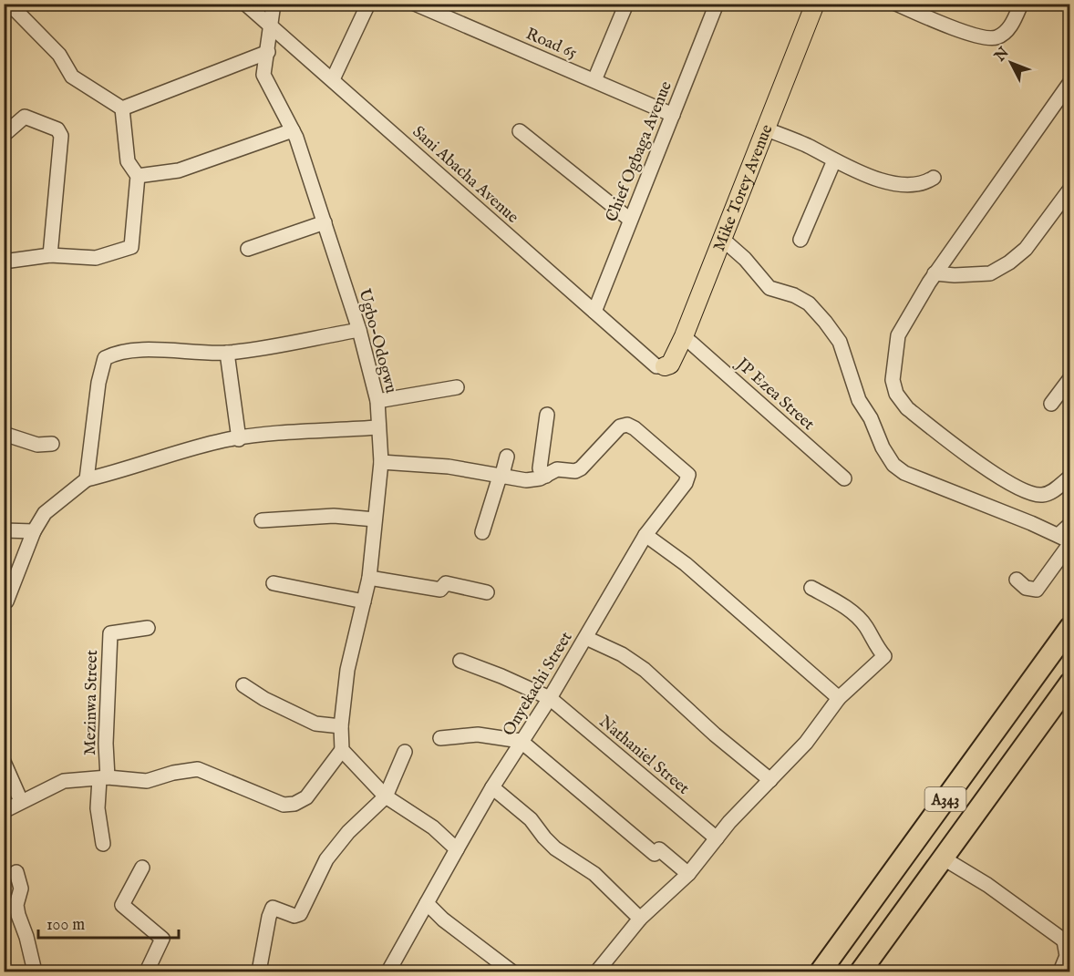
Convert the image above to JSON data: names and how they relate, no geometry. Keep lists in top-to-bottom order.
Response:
{
  "streets": {
    "highway": ["A343"],
    "main road": ["Mike Torey Avenue"],
    "street": [
      "Road 65",
      "Chief Ogbaga Avenue",
      "Sani Abacha Avenue",
      "Ugbo-Odogwu",
      "JP Ezea Street",
      "Onyekachi Street",
      "Mezinwa Street",
      "Nathaniel Street"
    ]
  },
  "crossings": [
    ["Road 65", "Chief Ogbaga Avenue"],
    ["Chief Ogbaga Avenue", "Sani Abacha Avenue"],
    ["Sani Abacha Avenue", "Mike Torey Avenue"],
    ["Sani Abacha Avenue", "Ugbo-Odogwu"],
    ["Mike Torey Avenue", "JP Ezea Street"],
    ["Onyekachi Street", "Nathaniel Street"]
  ],
  "scale_bar": "100 m",
  "north": "top left"
}
